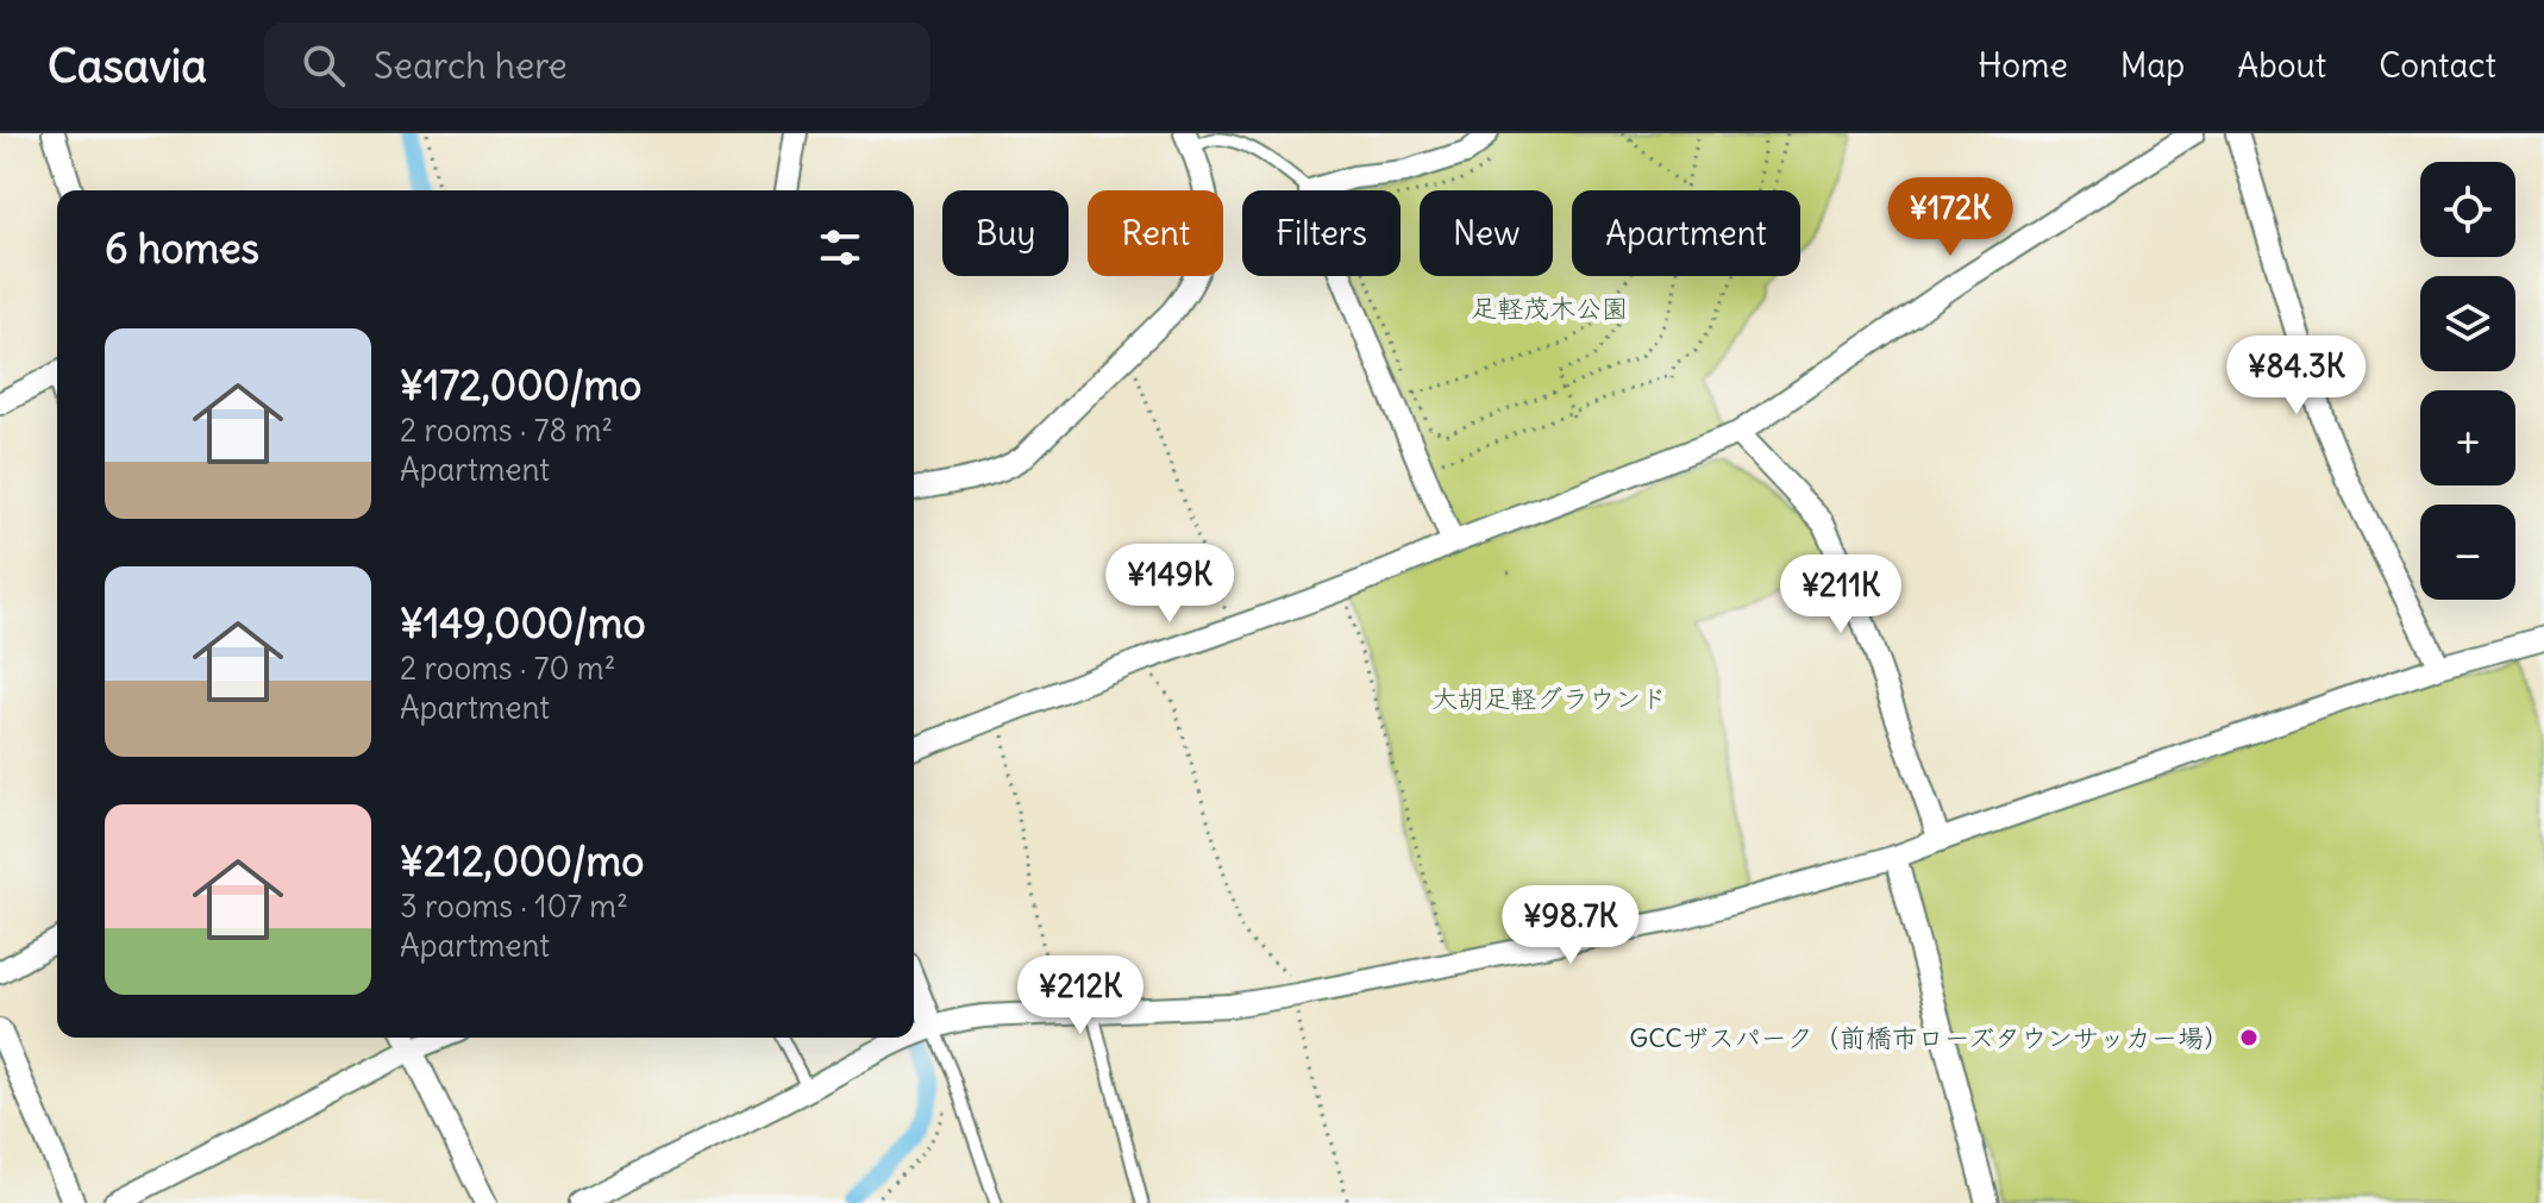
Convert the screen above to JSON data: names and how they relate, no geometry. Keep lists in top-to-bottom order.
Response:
{
  "parks": ["足軽茂木公園", "大胡足軽グラウンド"],
  "places": ["GCCザスパーク（前橋市ローズタウンサッカー場）"],
  "page": {
    "header": "Casavia",
    "search": "Search here",
    "nav": [
      "Home",
      "Map",
      "About",
      "Contact"
    ],
    "map_buttons": ["+", "−"],
    "price": [
      "¥172K",
      "¥84.3K",
      "¥149K",
      "¥211K",
      "¥98.7K",
      "¥212K"
    ],
    "chip": [
      "Buy",
      "Rent",
      "Filters",
      "New",
      "Apartment"
    ],
    "heading": "6 homes",
    "list": [
      {
        "name": "¥172,000/mo",
        "note": "2 rooms · 78 m² · Apartment"
      },
      {
        "name": "¥149,000/mo",
        "note": "2 rooms · 70 m² · Apartment"
      },
      {
        "name": "¥212,000/mo",
        "note": "3 rooms · 107 m² · Apartment"
      }
    ]
  }
}
